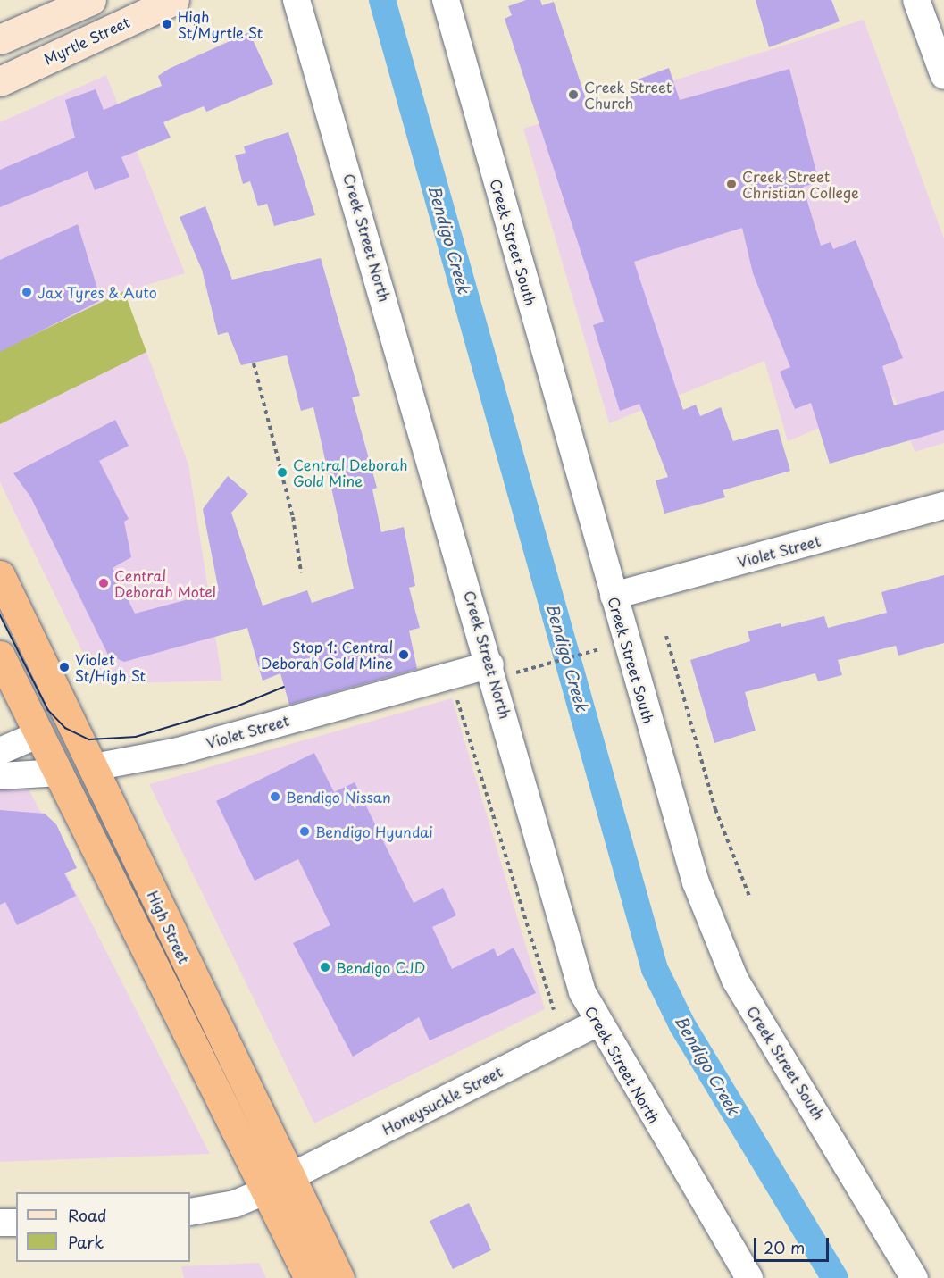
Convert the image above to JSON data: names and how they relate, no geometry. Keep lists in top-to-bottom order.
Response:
{
  "streets": {
    "highway": ["Violet Street", "High Street"],
    "main road": ["Myrtle Street"],
    "street": ["Creek Street North", "Creek Street South", "Honeysuckle Street"]
  },
  "crossings": [
    ["Creek Street North", "Violet Street"],
    ["Creek Street North", "Honeysuckle Street"],
    ["Creek Street South", "Violet Street"],
    ["Violet Street", "High Street"],
    ["High Street", "Honeysuckle Street"]
  ],
  "water": ["Bendigo Creek"],
  "places": [
    "High St/Myrtle St",
    "Creek Street Church",
    "Creek Street Christian College",
    "Jax Tyres & Auto",
    "Central Deborah Gold Mine",
    "Central Deborah Motel",
    "Stop 1: Central Deborah Gold Mine",
    "Violet St/High St",
    "Bendigo Nissan",
    "Bendigo Hyundai",
    "Bendigo CJD"
  ],
  "legend": ["Road", "Park"],
  "scale_bar": "20 m"
}
